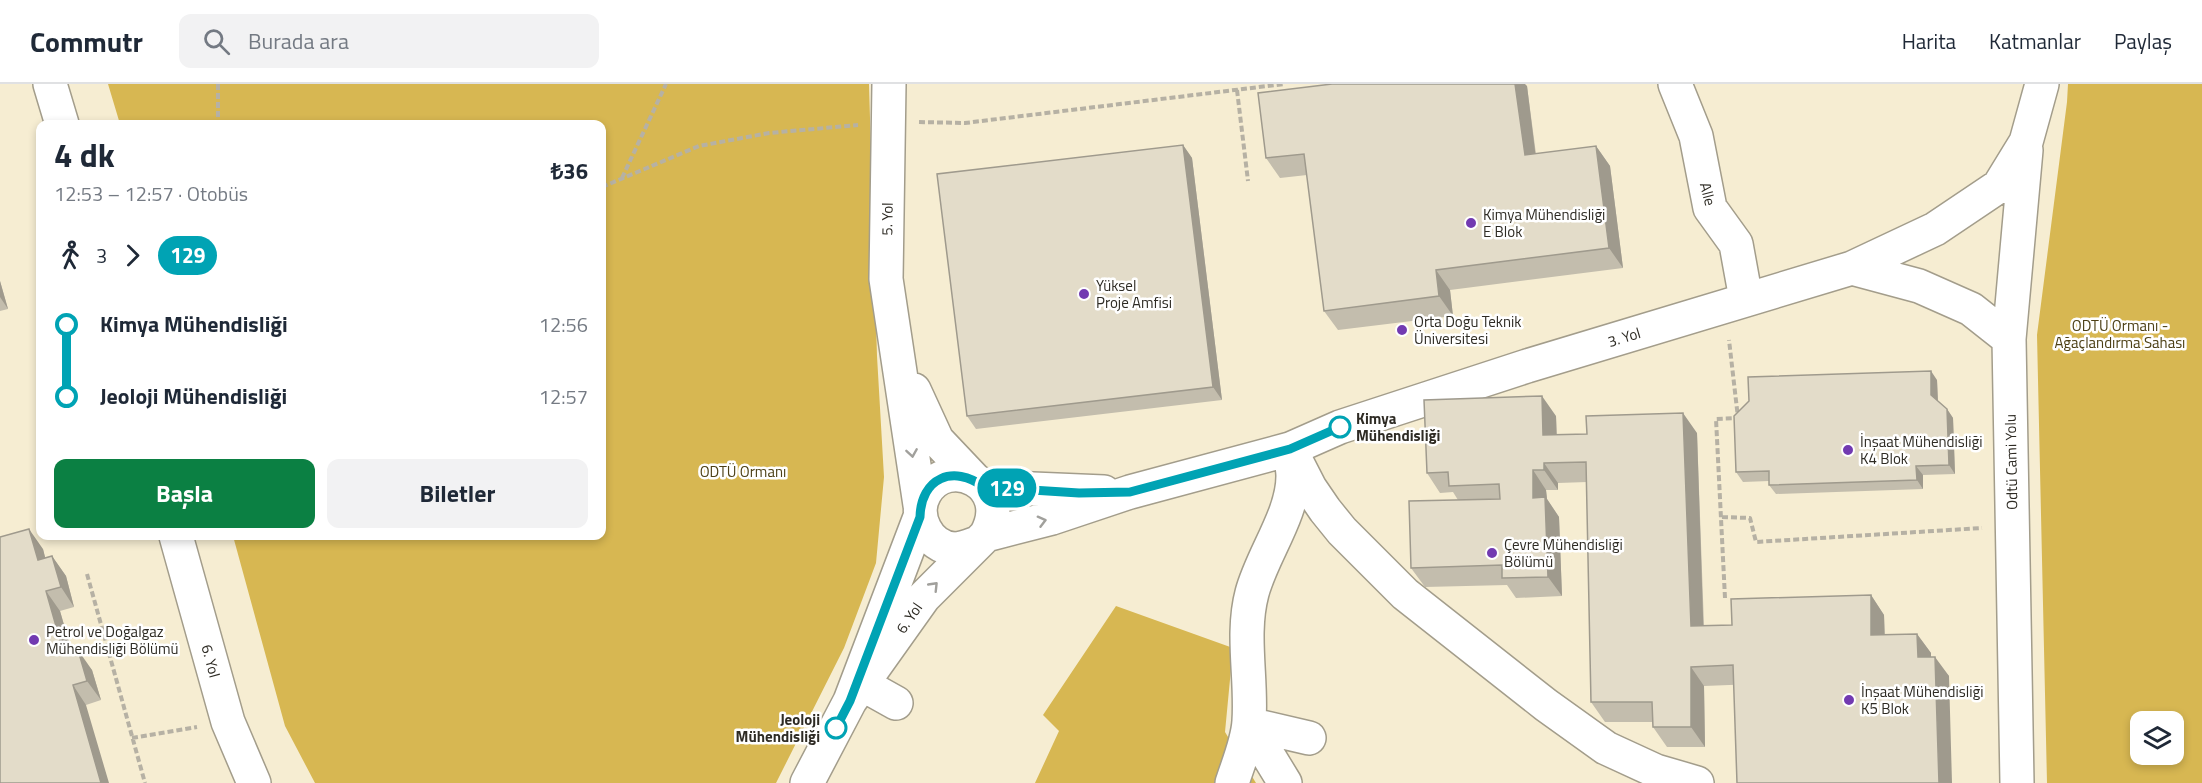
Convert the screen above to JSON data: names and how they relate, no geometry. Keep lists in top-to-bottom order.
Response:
{
  "streets": {
    "street": [
      "Alle",
      "5. Yol",
      "3. Yol",
      "Odtü Cami Yolu",
      "6. Yol"
    ]
  },
  "crossings": [
    ["Alle", "3. Yol"],
    ["5. Yol", "3. Yol"],
    ["5. Yol", "6. Yol"],
    ["3. Yol", "Odtü Cami Yolu"],
    ["3. Yol", "6. Yol"]
  ],
  "parks": ["ODTÜ Ormanı - Ağaçlandırma Sahası", "ODTÜ Ormanı"],
  "places": [
    "Kimya Mühendisliği E Blok",
    "Yüksel Proje Amfisi",
    "Orta Doğu Teknik Üniversitesi",
    "Kimya Mühendisliği",
    "İnşaat Mühendisliği K4 Blok",
    "Çevre Mühendisliği Bölümü",
    "Petrol ve Doğalgaz Mühendisliği Bölümü",
    "İnşaat Mühendisliği K5 Blok",
    "Jeoloji Mühendisliği"
  ],
  "lines": ["bus line 129"],
  "page": {
    "header": "Commutr",
    "search": "Burada ara",
    "nav": ["Harita", "Katmanlar", "Paylaş"],
    "on_map": "129",
    "heading": ["4 dk", "12:53 – 12:57 · Otobüs", "₺36"],
    "legs": ["3", "129"],
    "list": [
      {
        "name": "Kimya Mühendisliği",
        "value": "12:56"
      },
      {
        "name": "Jeoloji Mühendisliği",
        "value": "12:57"
      }
    ],
    "buttons": ["Başla", "Biletler"]
  }
}
